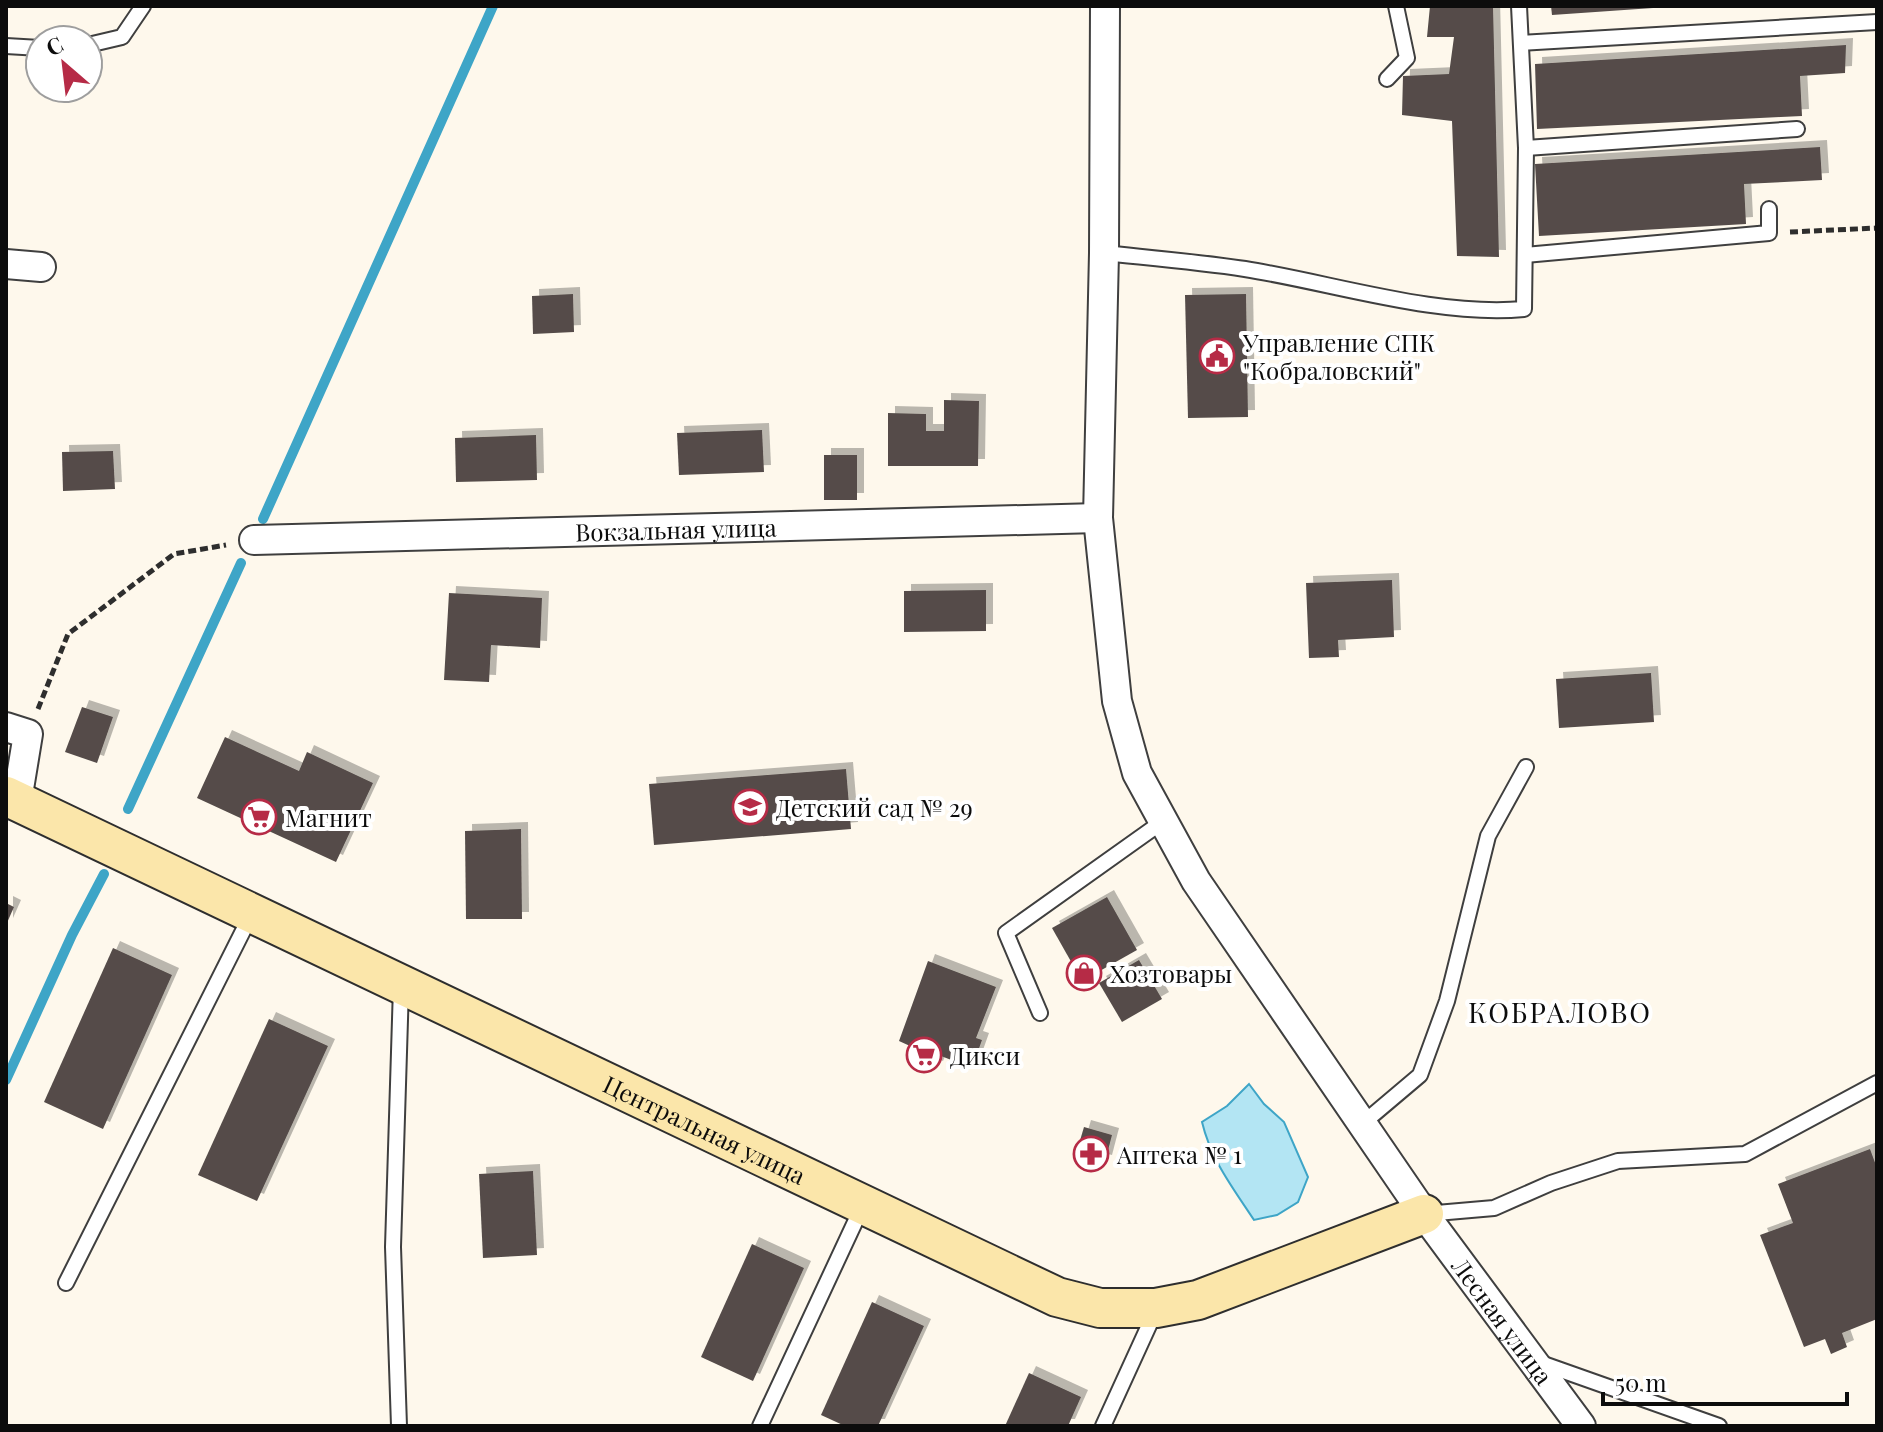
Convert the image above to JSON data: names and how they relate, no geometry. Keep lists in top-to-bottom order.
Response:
{
  "streets": {
    "street": ["Вокзальная улица", "Центральная улица", "Лесная улица"]
  },
  "crossings": [
    ["Вокзальная улица", "Лесная улица"],
    ["Центральная улица", "Лесная улица"]
  ],
  "districts": ["КОБРАЛОВО"],
  "places": {
    "public building": ["Управление СПК \"Кобраловский\""],
    "school or university": ["Детский сад № 29"],
    "supermarket": ["Магнит", "Дикси"],
    "shop": ["Хозтовары"],
    "pharmacy": ["Аптека № 1"]
  },
  "scale_bar": "50 m",
  "north": "top left"
}
